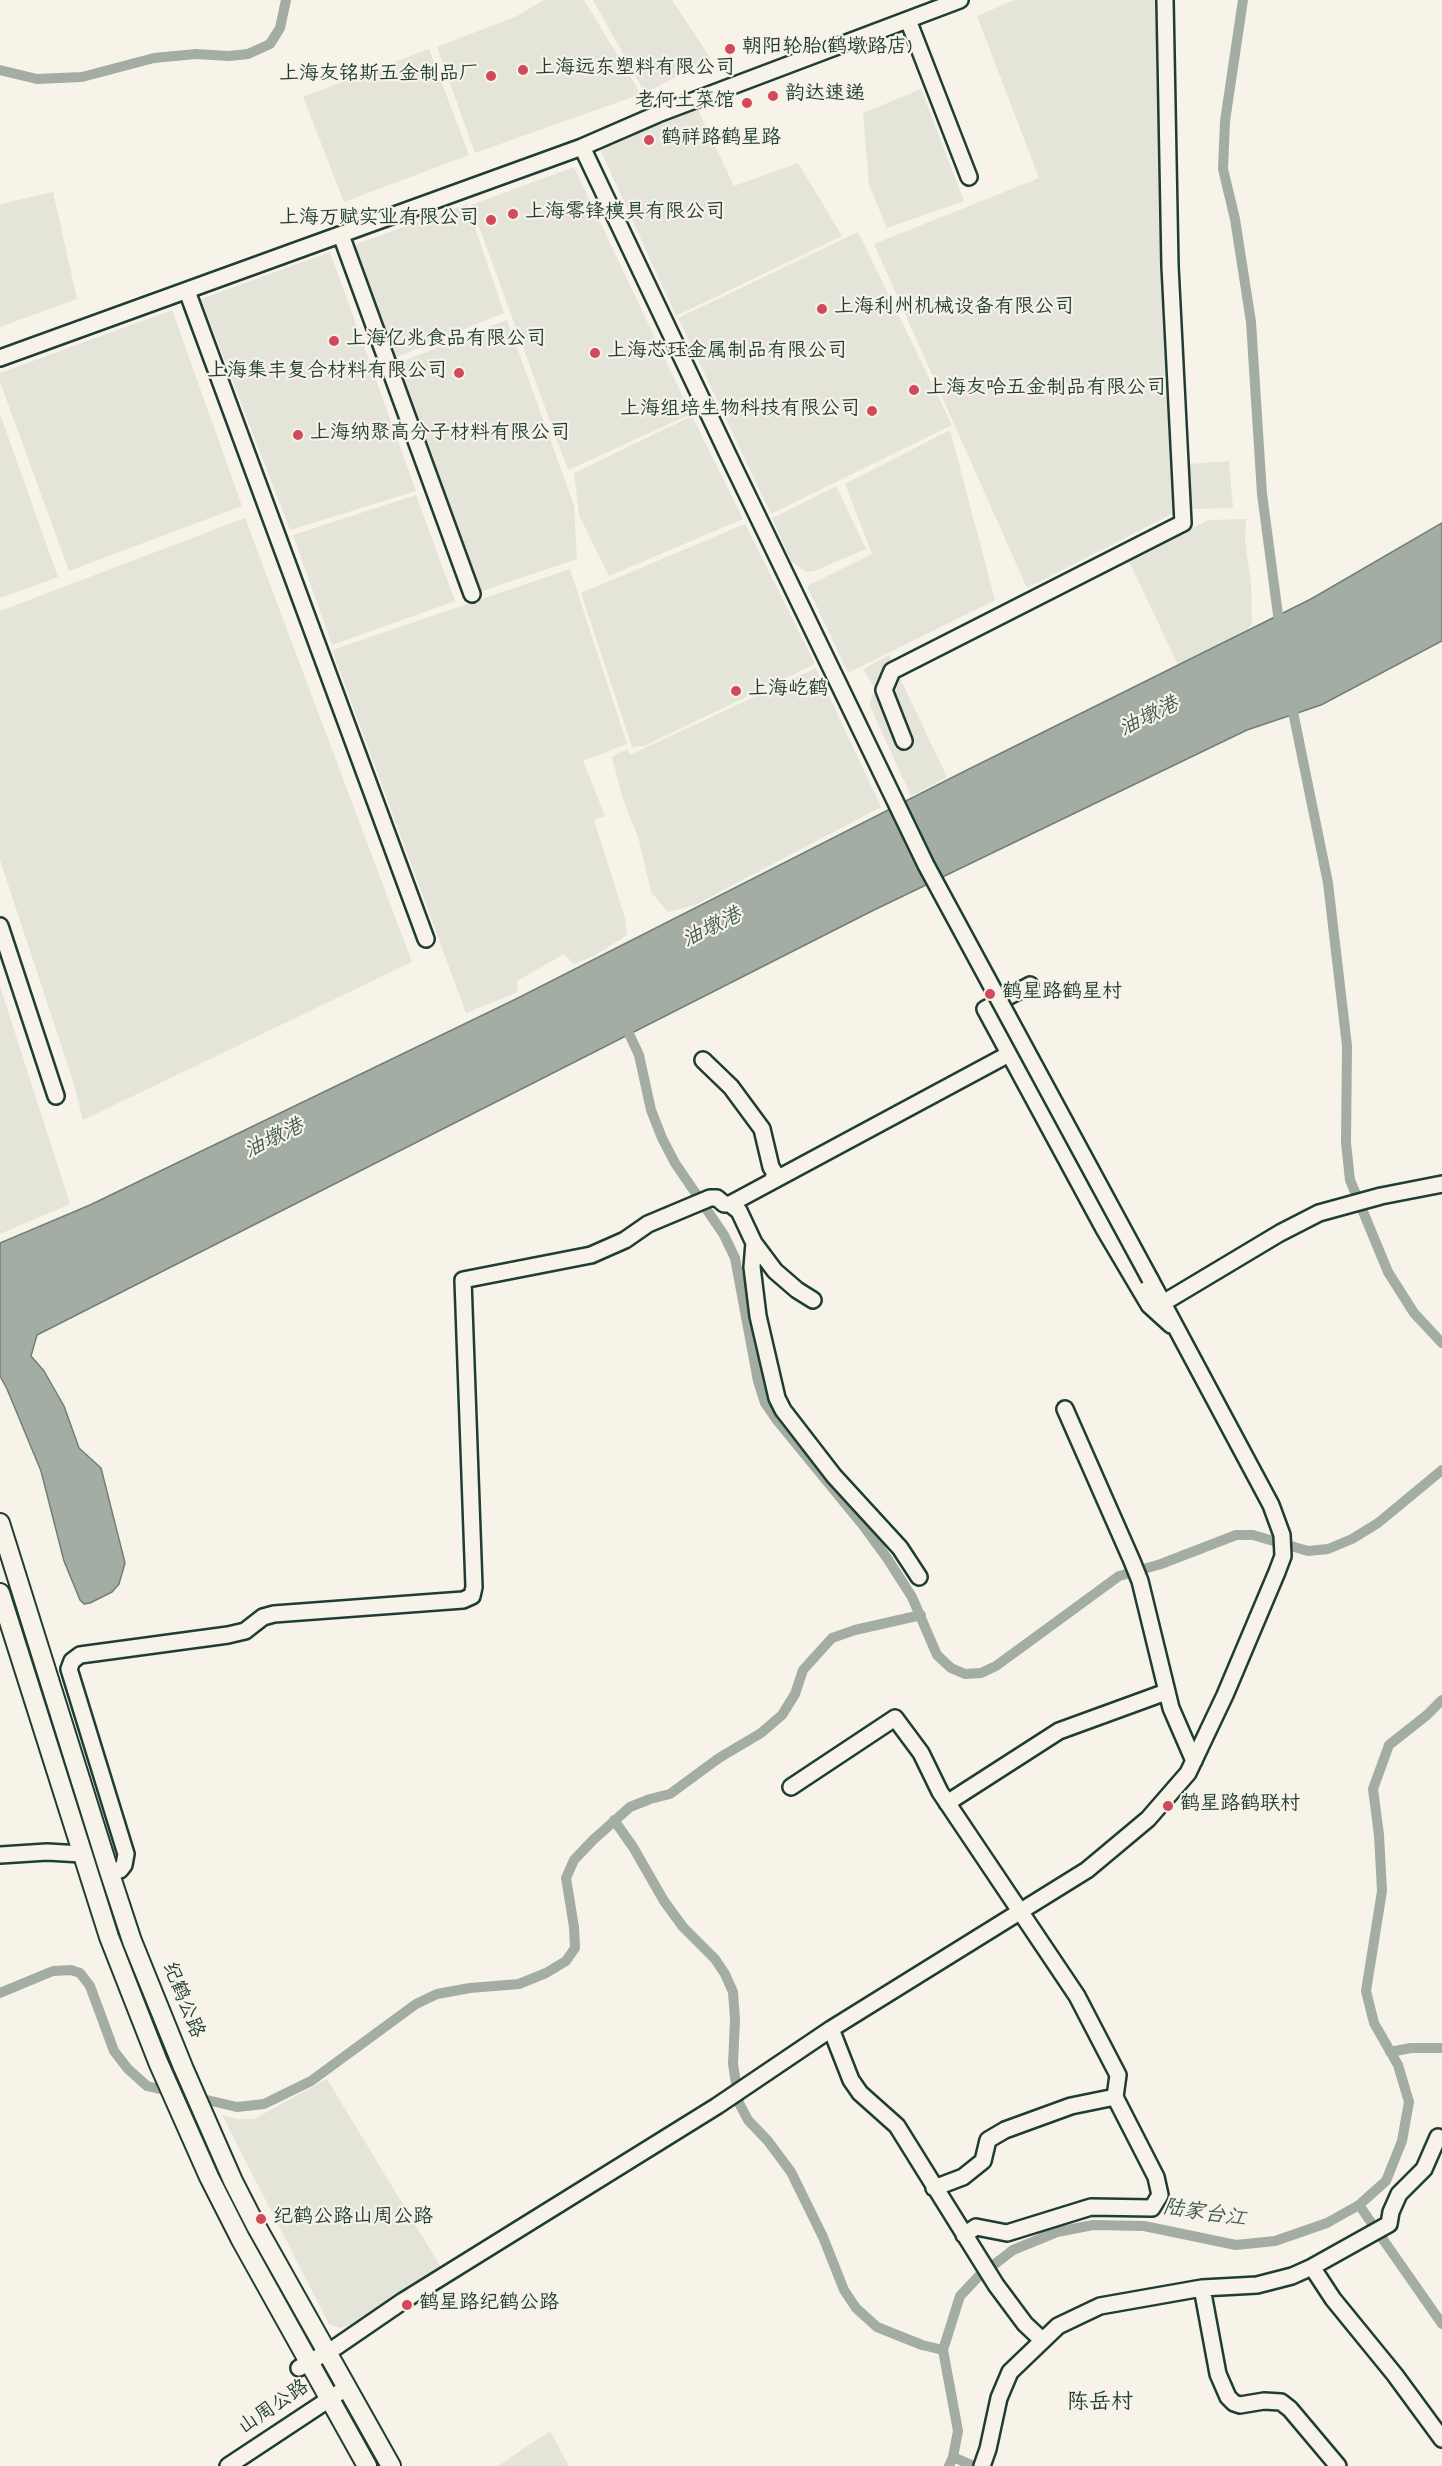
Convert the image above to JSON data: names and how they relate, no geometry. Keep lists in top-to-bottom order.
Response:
{
  "streets": {
    "main road": ["纪鹤公路"],
    "street": ["山周公路"]
  },
  "crossings": [
    ["纪鹤公路", "山周公路"]
  ],
  "districts": ["陈岳村"],
  "water": ["油墩港", "陆家台江"],
  "places": [
    "朝阳轮胎(鹤墩路店)",
    "上海远东塑料有限公司",
    "上海友铭斯五金制品厂",
    "韵达速递",
    "老何土菜馆",
    "鹤祥路鹤星路",
    "上海零锋模具有限公司",
    "上海万赋实业有限公司",
    "上海利州机械设备有限公司",
    "上海亿兆食品有限公司",
    "上海芯珏金属制品有限公司",
    "上海集丰复合材料有限公司",
    "上海友哈五金制品有限公司",
    "上海组培生物科技有限公司",
    "上海纳聚高分子材料有限公司",
    "上海屹鹤",
    "鹤星路鹤星村",
    "鹤星路鹤联村",
    "纪鹤公路山周公路",
    "鹤星路纪鹤公路"
  ]
}
